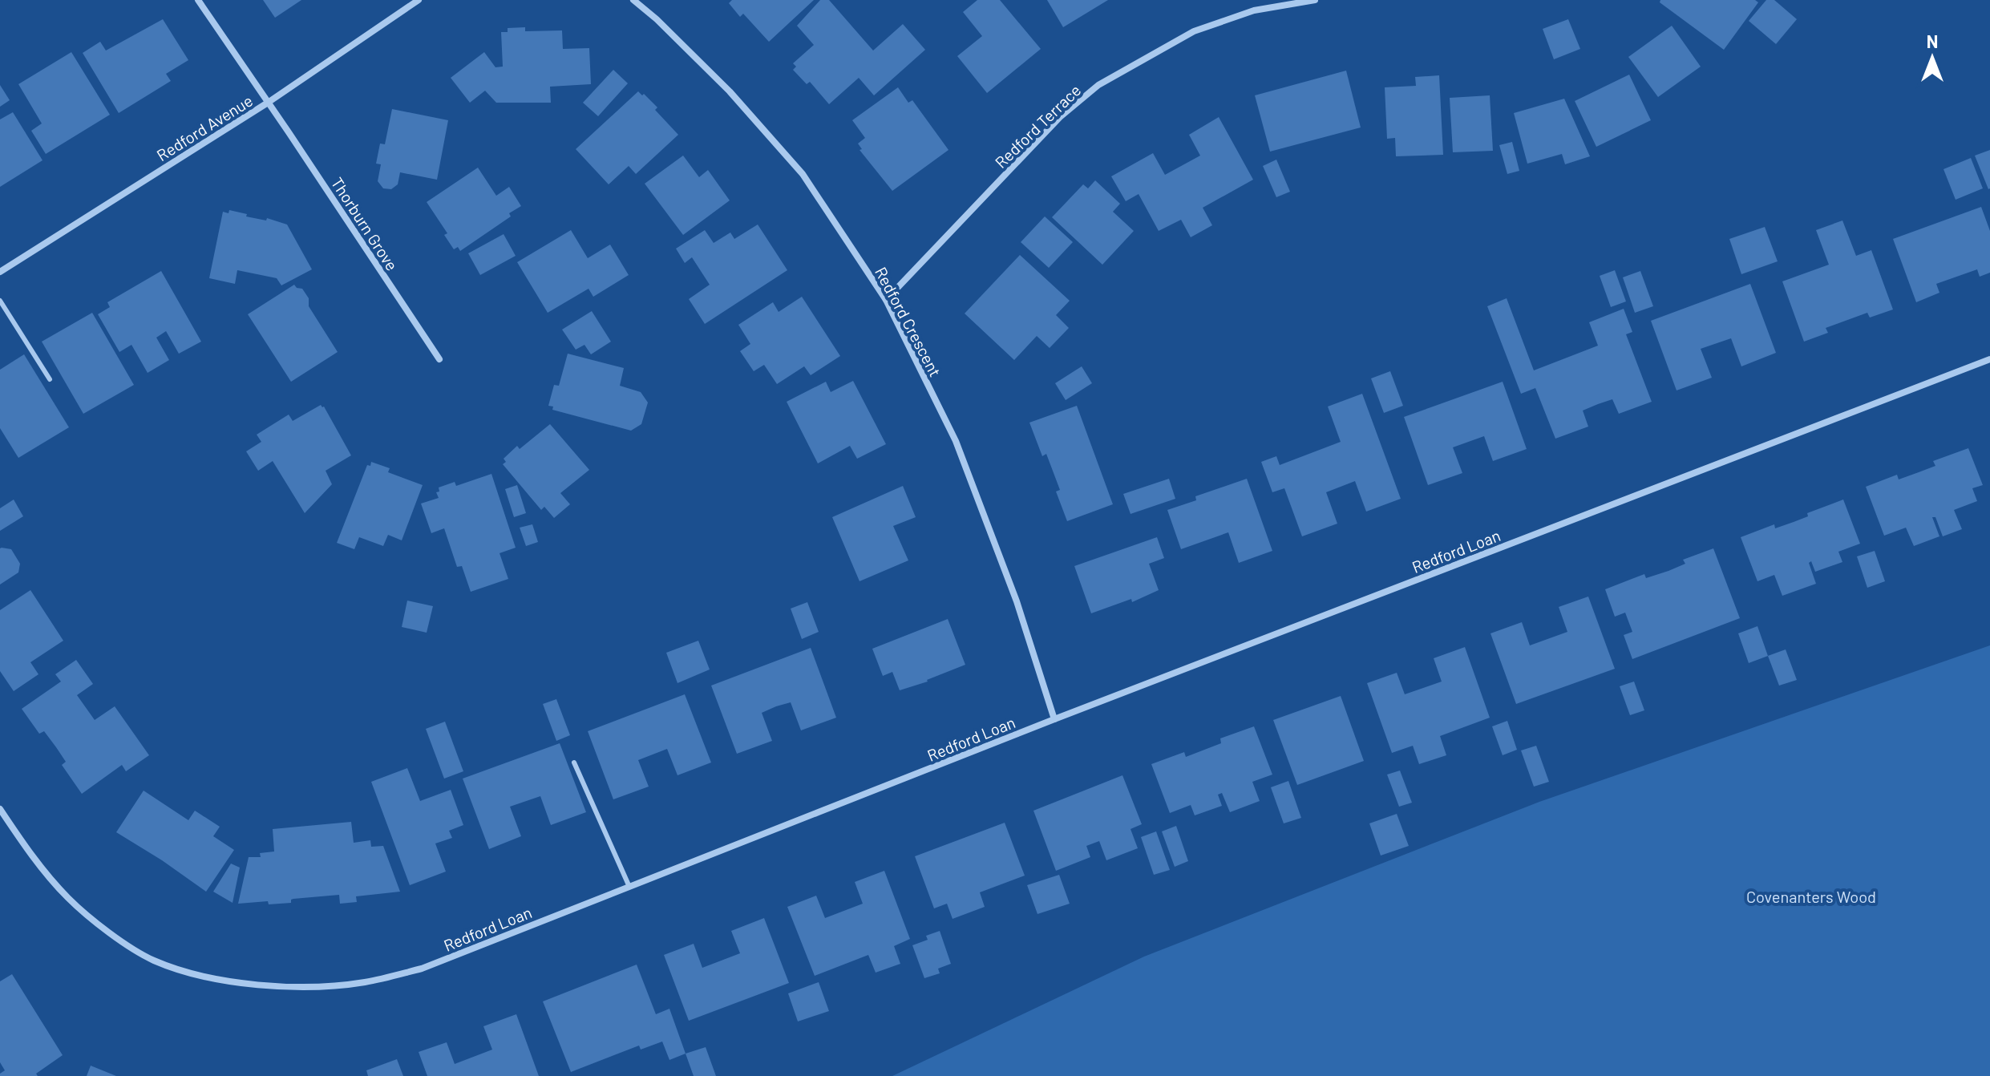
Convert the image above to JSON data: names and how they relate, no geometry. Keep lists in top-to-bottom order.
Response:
{
  "streets": {
    "street": [
      "Redford Terrace",
      "Redford Avenue",
      "Thorburn Grove",
      "Redford Crescent",
      "Redford Loan"
    ]
  },
  "crossings": [
    ["Redford Terrace", "Redford Crescent"],
    ["Redford Avenue", "Thorburn Grove"],
    ["Redford Crescent", "Redford Loan"]
  ],
  "parks": ["Covenanters Wood"],
  "north": "top"
}
